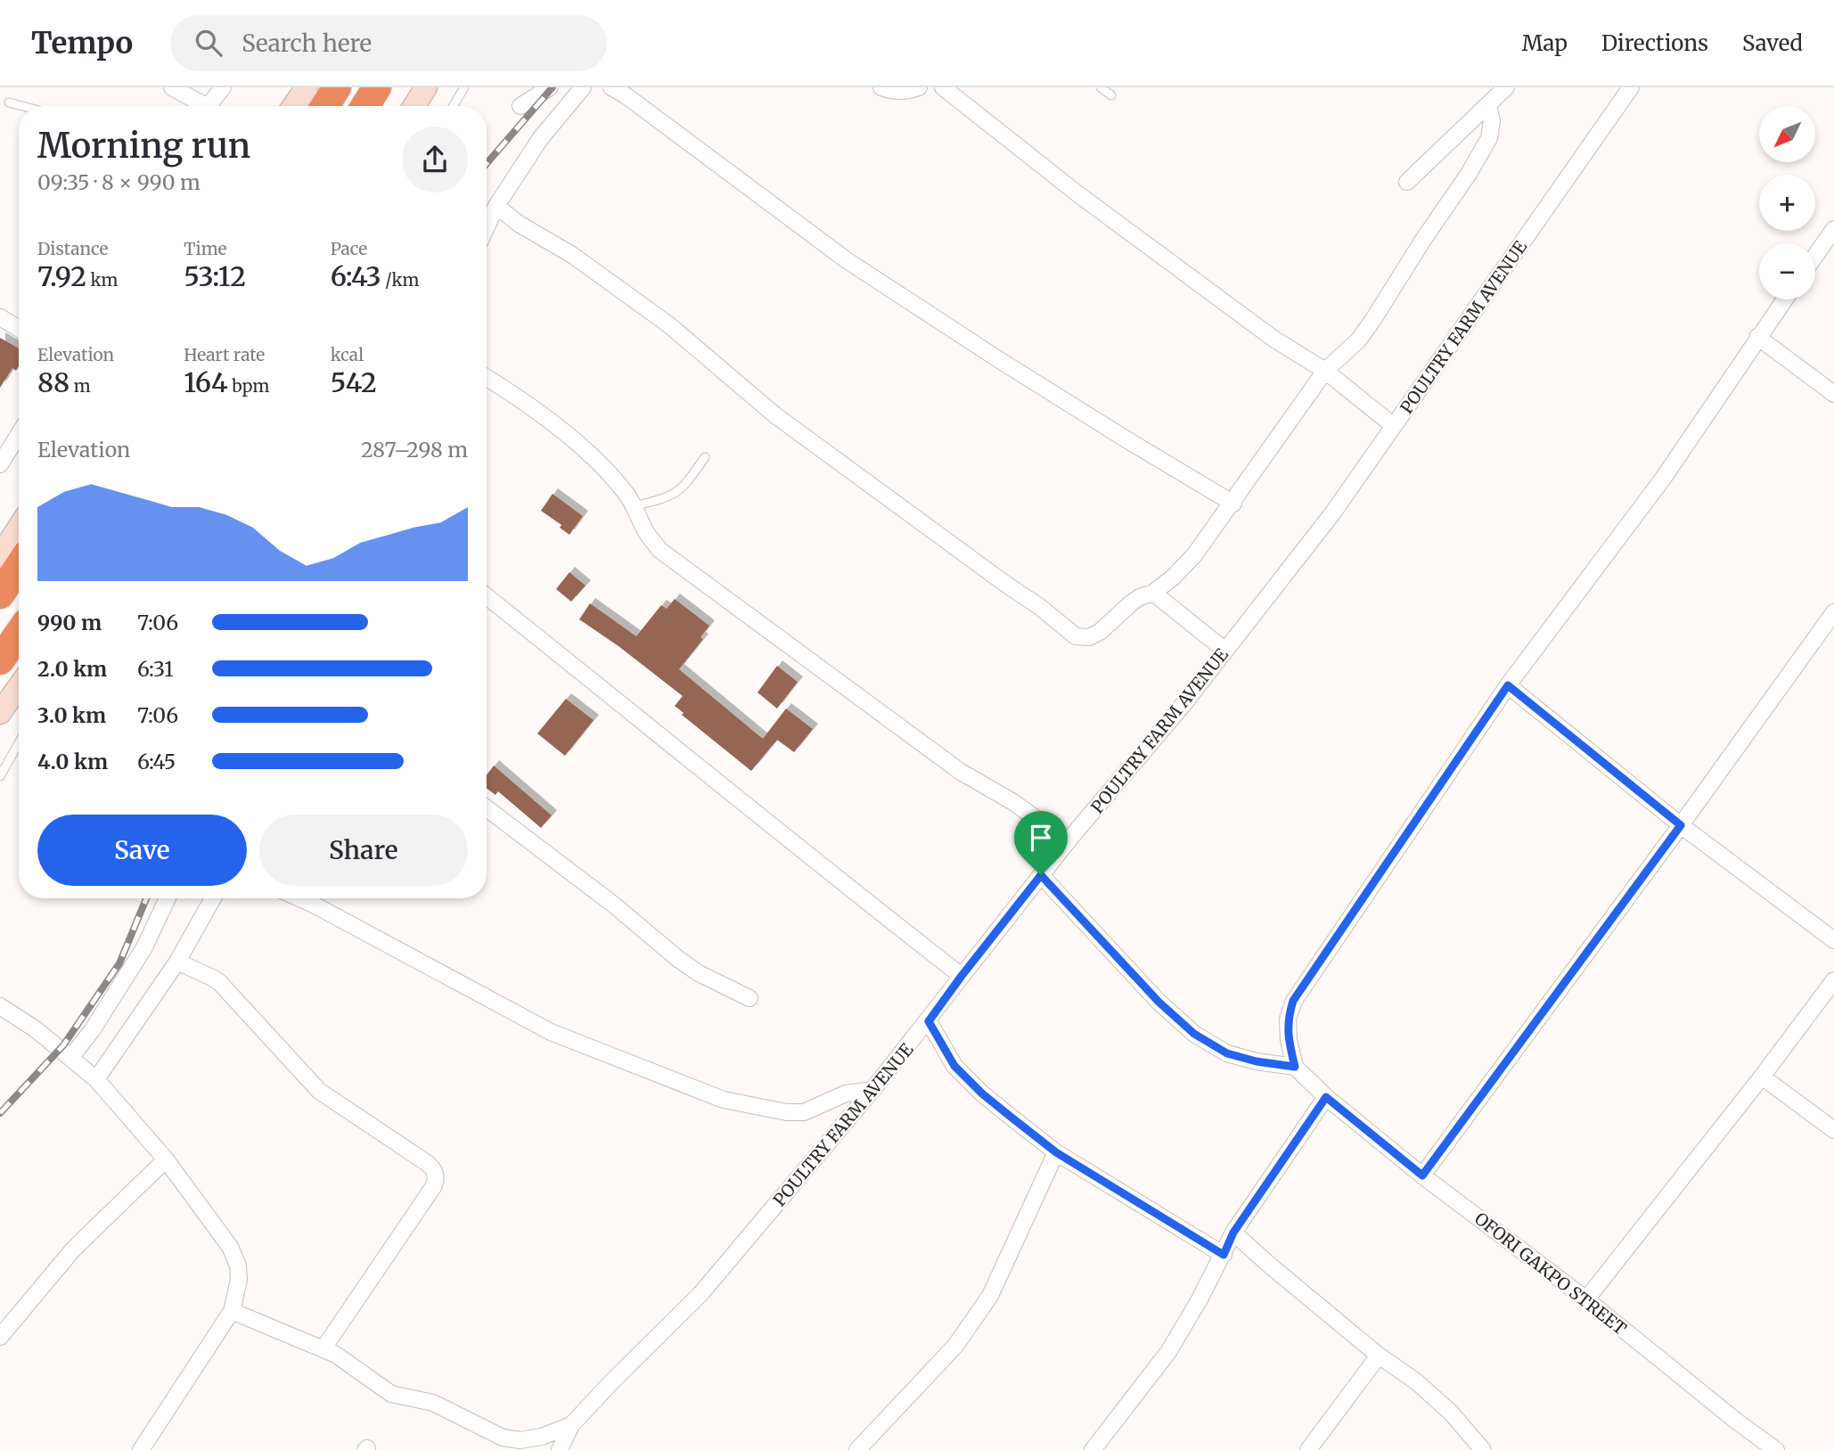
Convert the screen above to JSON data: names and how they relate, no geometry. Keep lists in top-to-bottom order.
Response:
{
  "streets": {
    "street": ["POULTRY FARM AVENUE", "OFORI GAKPO STREET"]
  },
  "north": "bottom left",
  "page": {
    "header": "Tempo",
    "search": "Search here",
    "nav": ["Map", "Directions", "Saved"],
    "map_buttons": ["+", "−"],
    "heading": ["Morning run", "09:35 · 8 × 990 m"],
    "stats": [
      ["Distance", "7.92 km"],
      ["Time", "53:12"],
      ["Pace", "6:43 /km"],
      ["Elevation", "88 m"],
      ["Heart rate", "164 bpm"],
      ["kcal", "542"]
    ],
    "chart": ["Elevation", "287–298 m"],
    "list": [
      {
        "name": "990 m",
        "note": "7:06"
      },
      {
        "name": "2.0 km",
        "note": "6:31"
      },
      {
        "name": "3.0 km",
        "note": "7:06"
      },
      {
        "name": "4.0 km",
        "note": "6:45"
      }
    ],
    "buttons": ["Save", "Share"]
  }
}
